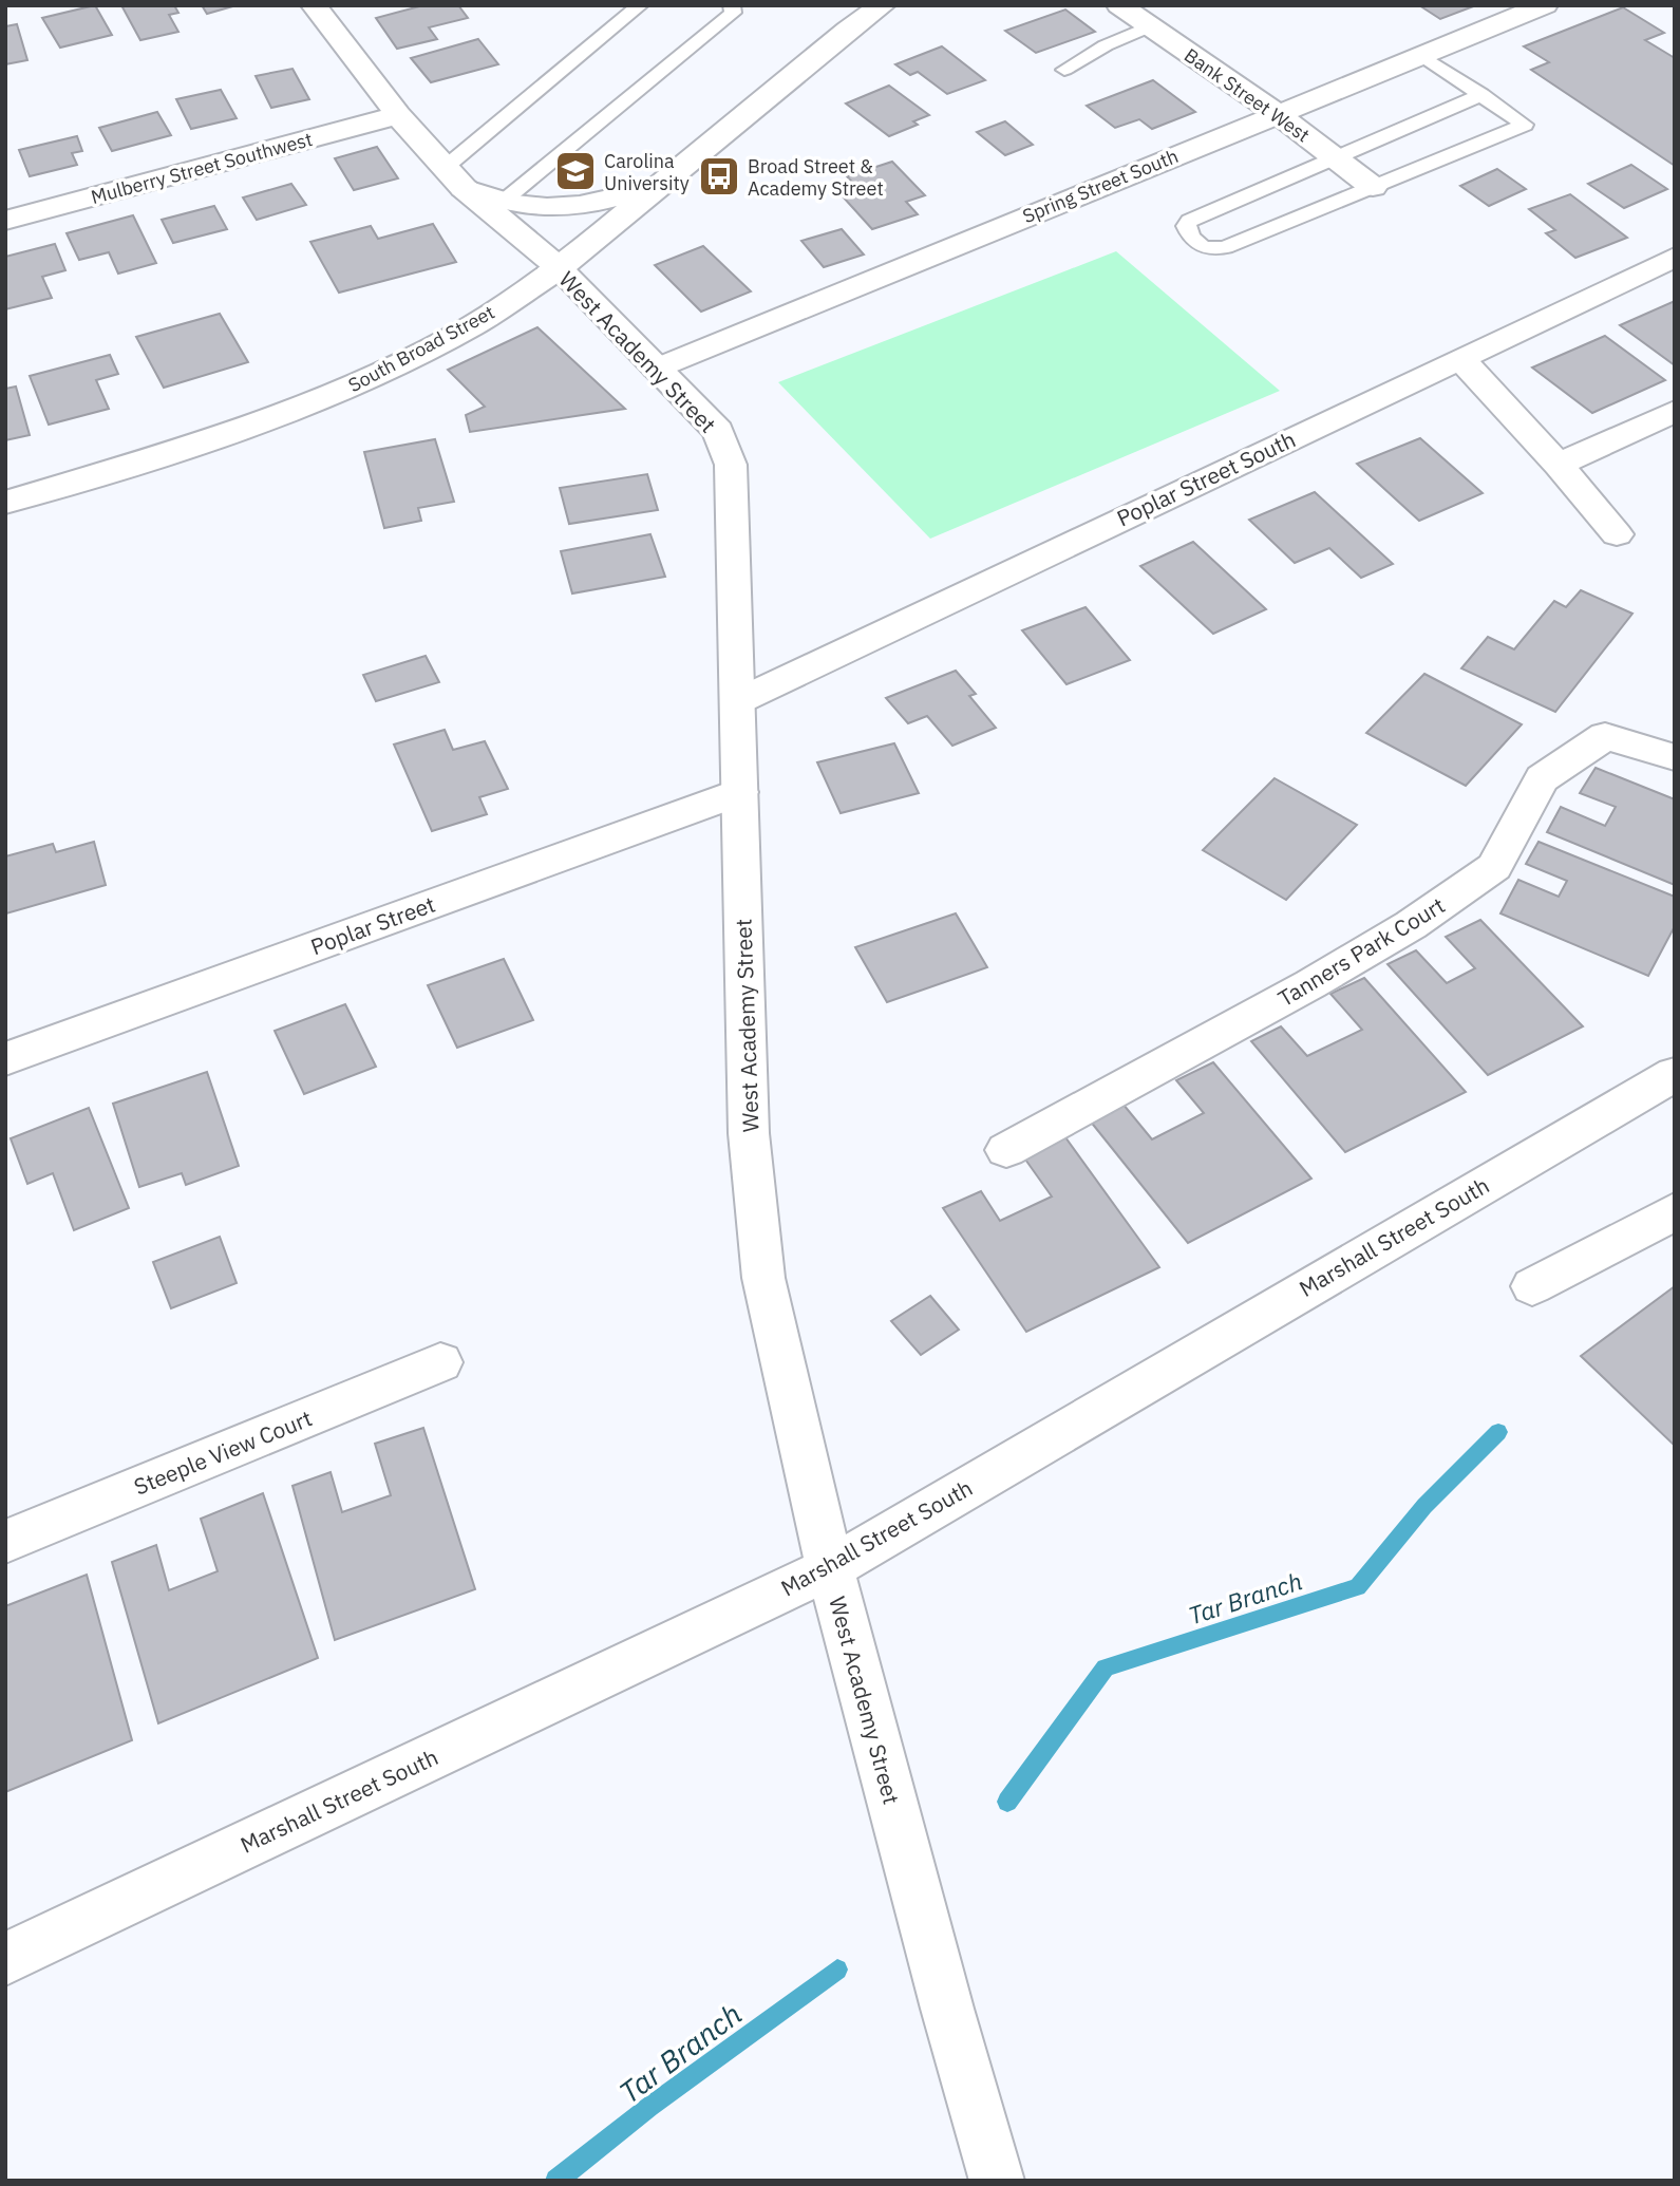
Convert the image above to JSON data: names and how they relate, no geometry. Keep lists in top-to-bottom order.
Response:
{
  "streets": {
    "street": [
      "Bank Street West",
      "Mulberry Street Southwest",
      "Spring Street South",
      "South Broad Street",
      "West Academy Street",
      "Poplar Street South",
      "Poplar Street",
      "Tanners Park Court",
      "Marshall Street South",
      "Steeple View Court"
    ]
  },
  "crossings": [
    ["Bank Street West", "Spring Street South"],
    ["Spring Street South", "West Academy Street"],
    ["South Broad Street", "West Academy Street"],
    ["West Academy Street", "Poplar Street South"],
    ["West Academy Street", "Poplar Street"],
    ["West Academy Street", "Marshall Street South"]
  ],
  "water": ["Tar Branch"],
  "places": {
    "school or university": ["Carolina University"],
    "bus stop": ["Broad Street & Academy Street"]
  }
}
